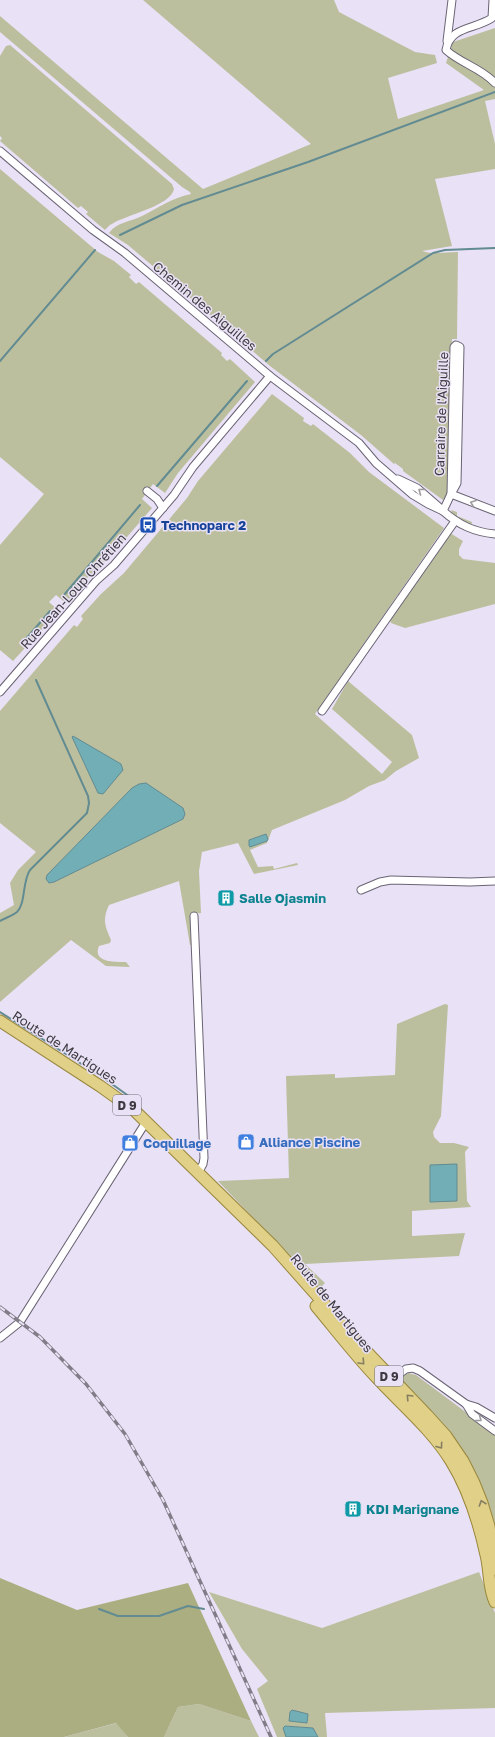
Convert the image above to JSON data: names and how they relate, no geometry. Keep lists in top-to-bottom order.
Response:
{
  "streets": {
    "main road": ["Route de Martigues", "D 9"],
    "street": ["Chemin des Aiguilles", "Carraire de l'Aiguille", "Rue Jean-Loup Chrétien"]
  },
  "crossings": [
    ["Chemin des Aiguilles", "Carraire de l'Aiguille"],
    ["Chemin des Aiguilles", "Rue Jean-Loup Chrétien"]
  ],
  "places": {
    "bus stop": ["Technoparc 2"],
    "building": ["Salle Ojasmin", "KDI Marignane"],
    "shop": ["Alliance Piscine", "Coquillage"]
  }
}
